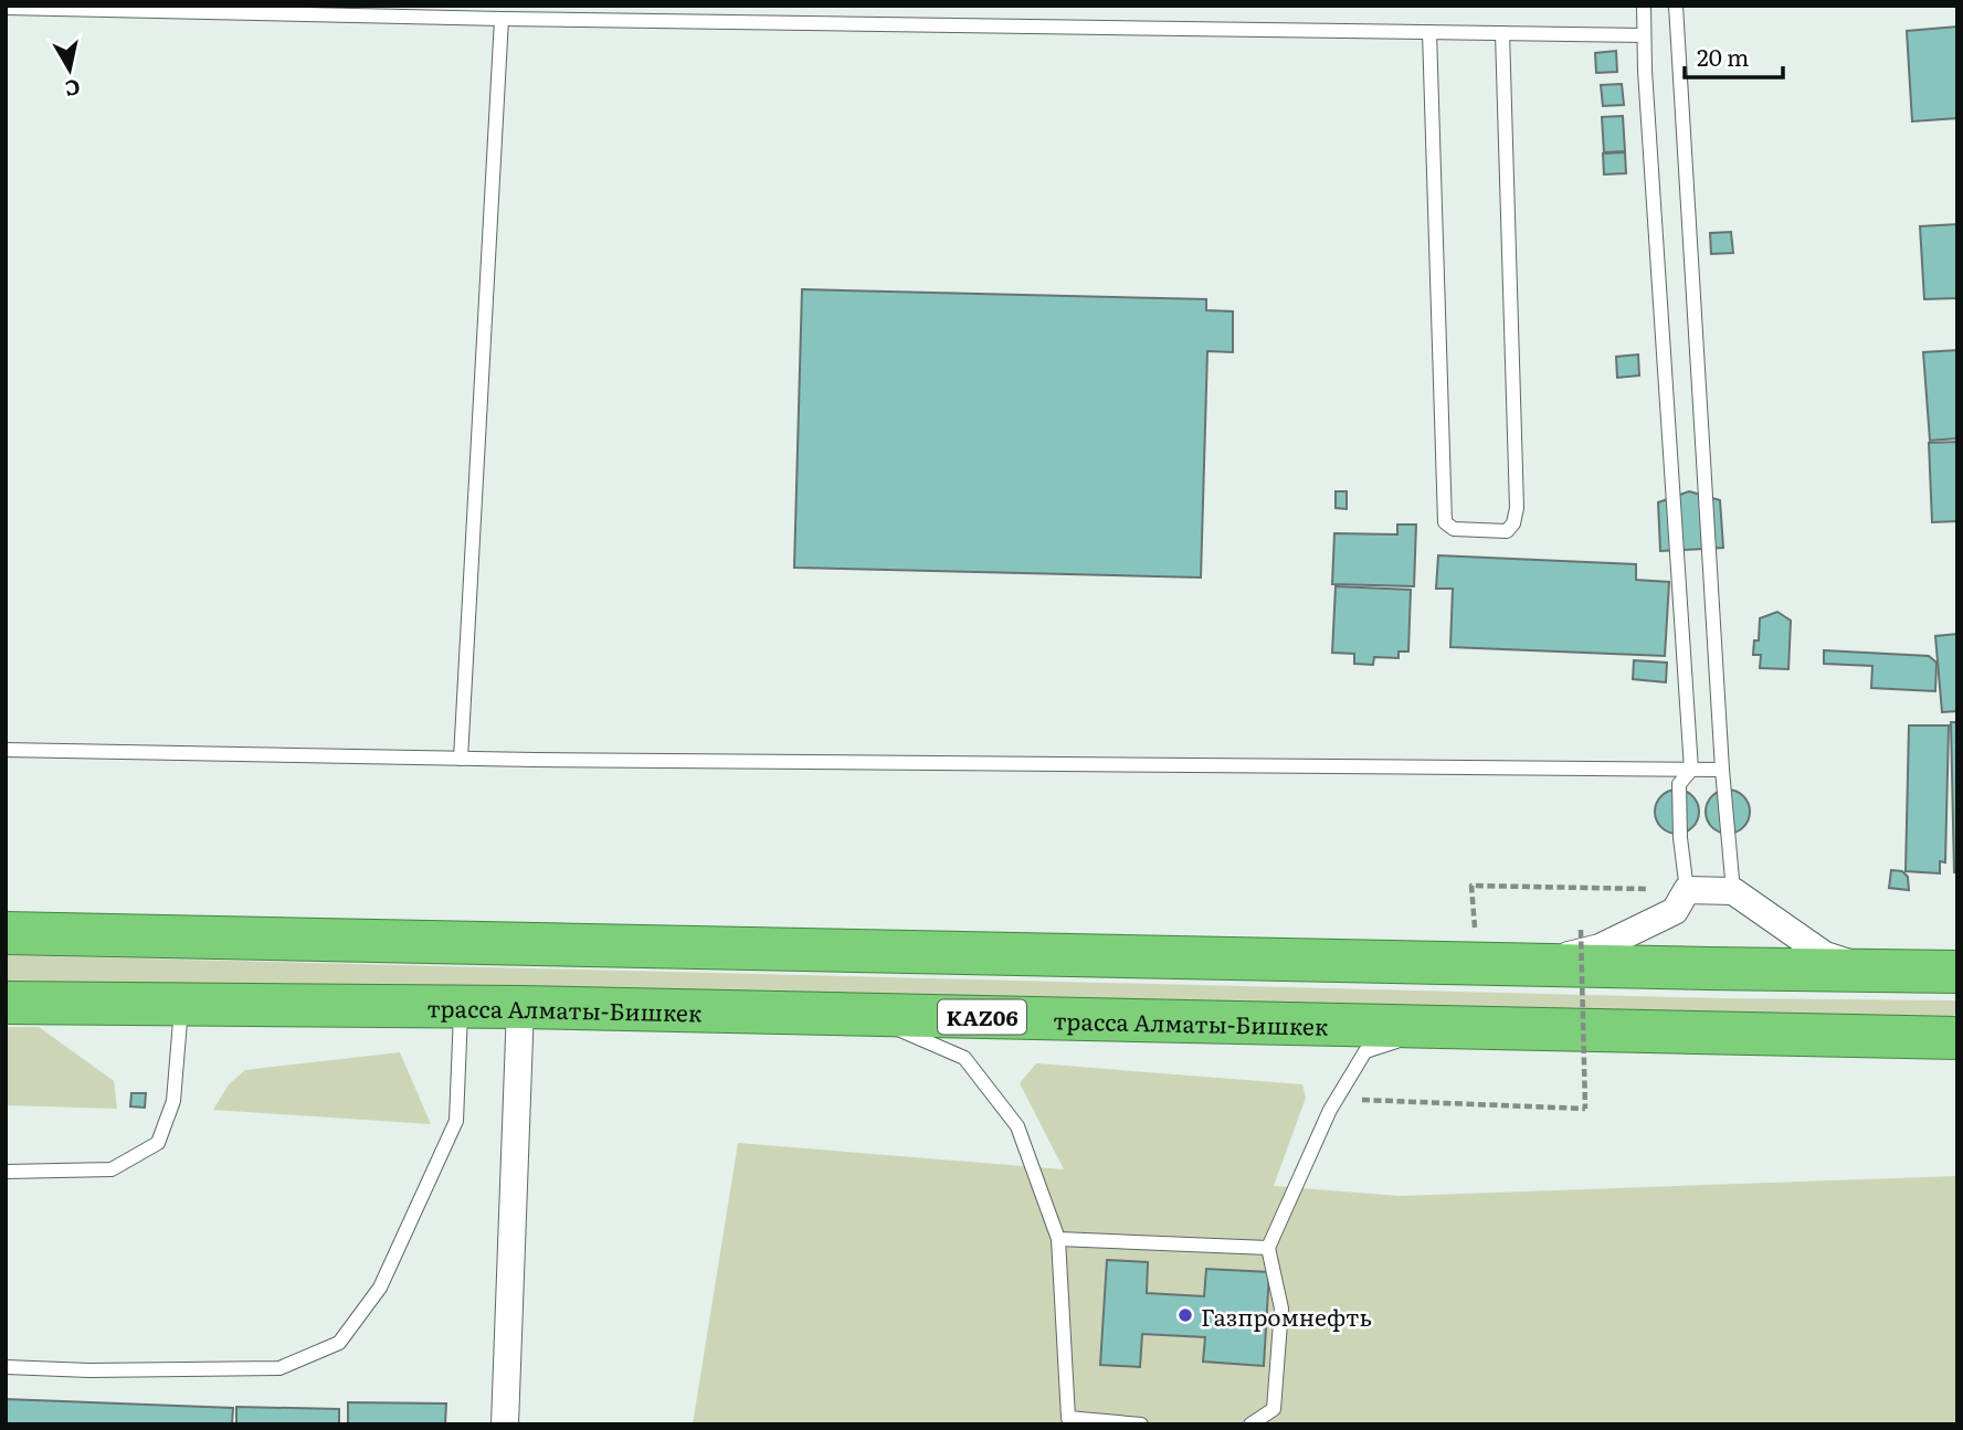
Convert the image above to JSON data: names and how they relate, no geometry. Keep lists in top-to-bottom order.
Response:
{
  "streets": {
    "highway": ["трасса Алматы-Бишкек", "KАZ06"]
  },
  "places": ["Газпромнефть"],
  "scale_bar": "20 m",
  "north": "bottom"
}
